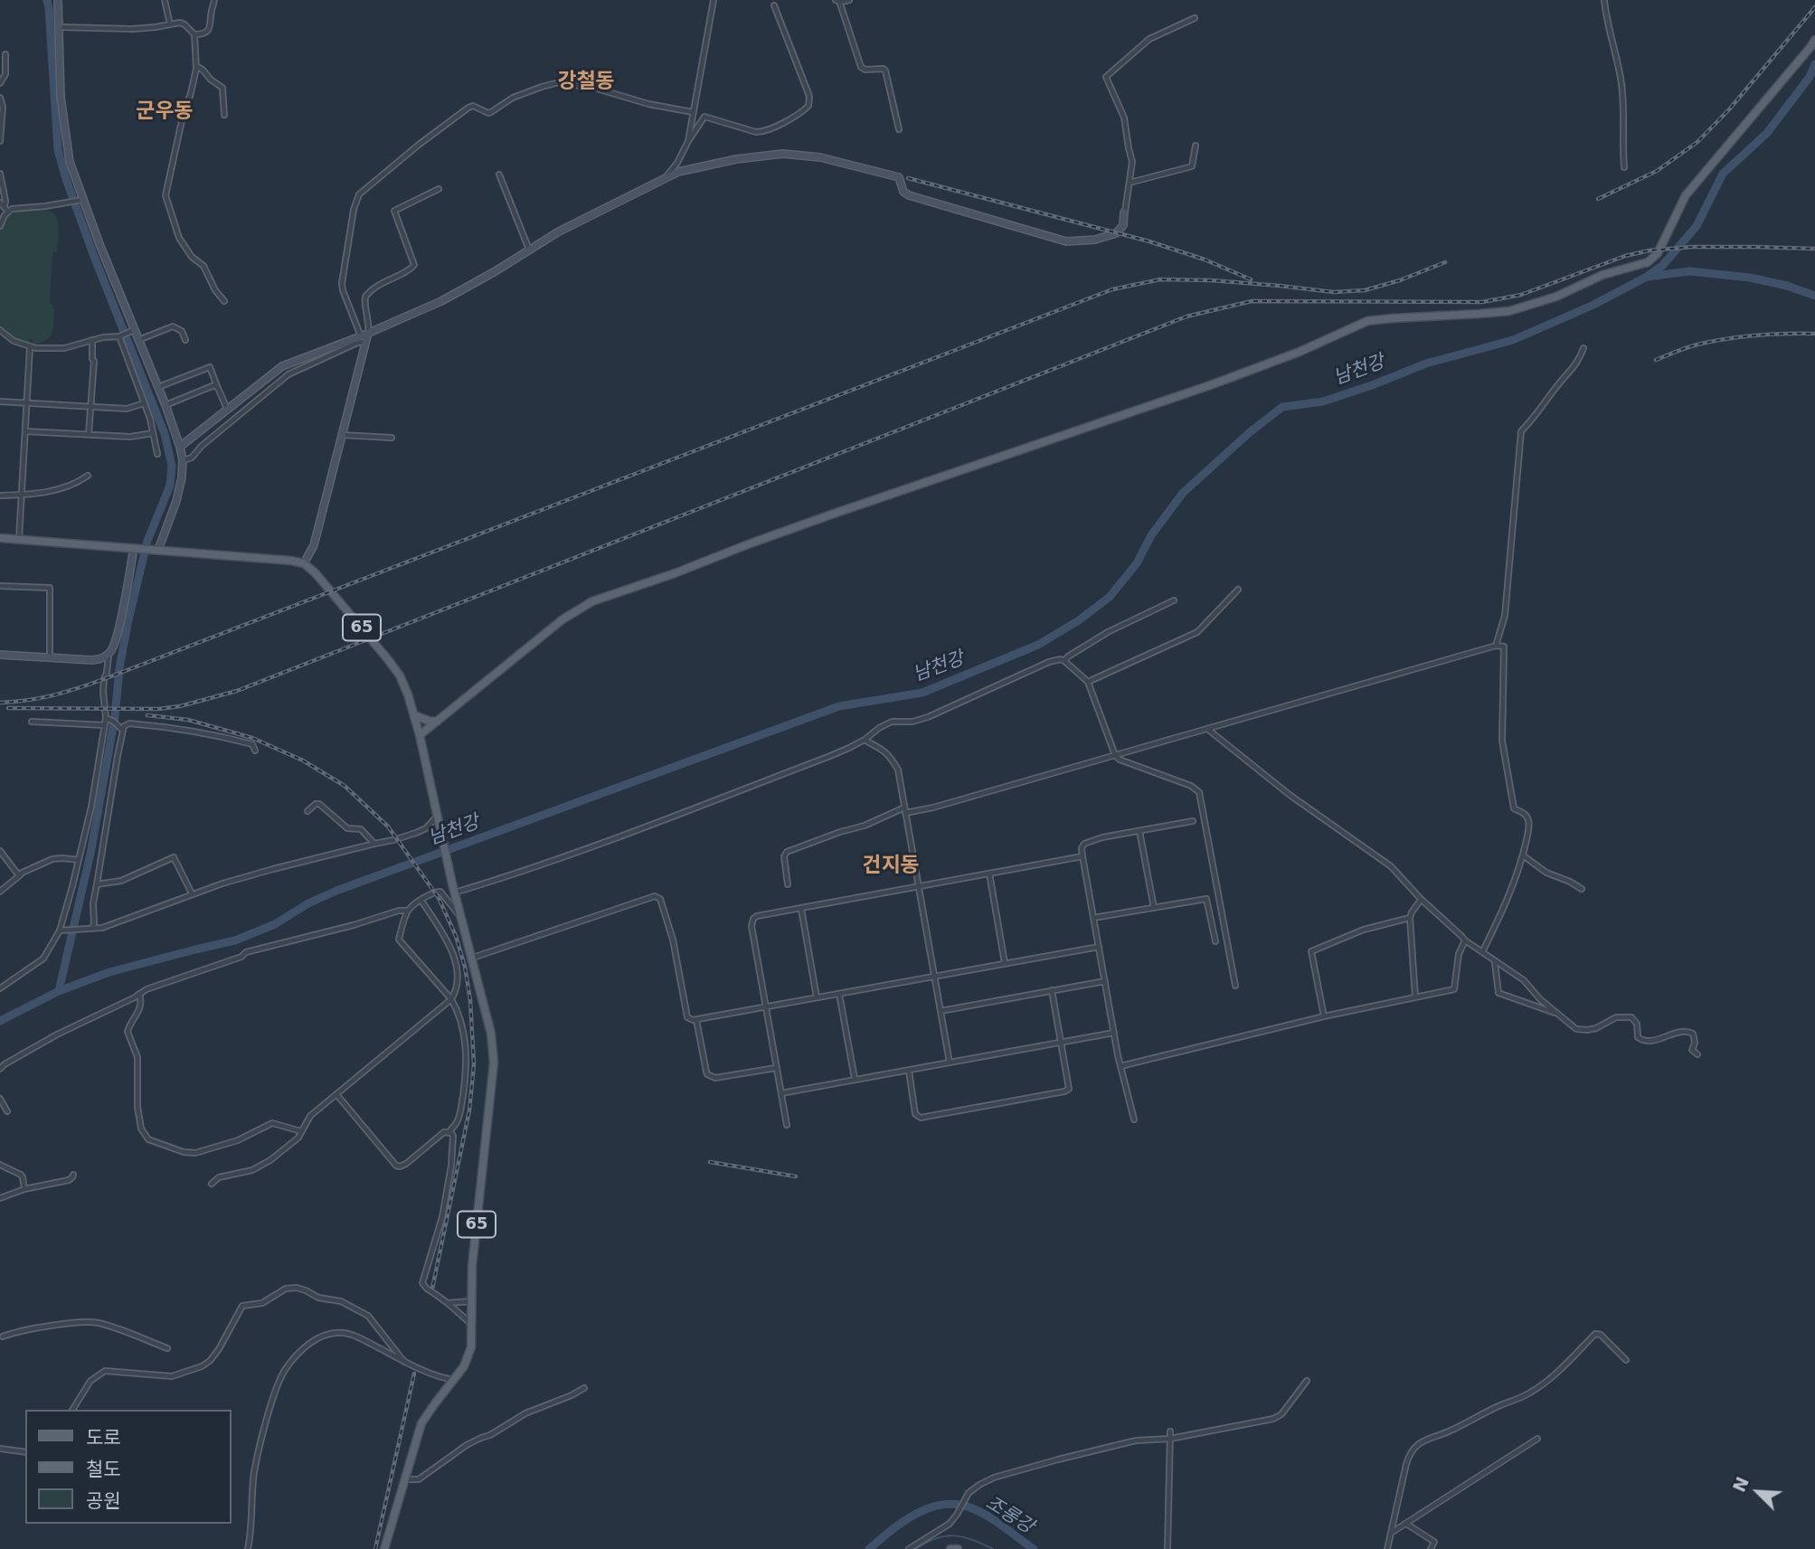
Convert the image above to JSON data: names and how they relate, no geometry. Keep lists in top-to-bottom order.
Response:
{
  "streets": {
    "main road": ["65"]
  },
  "districts": ["강철동", "군우동", "건지동"],
  "water": ["남천강", "조롱강"],
  "legend": ["도로", "철도", "공원"],
  "north": "top left"
}
